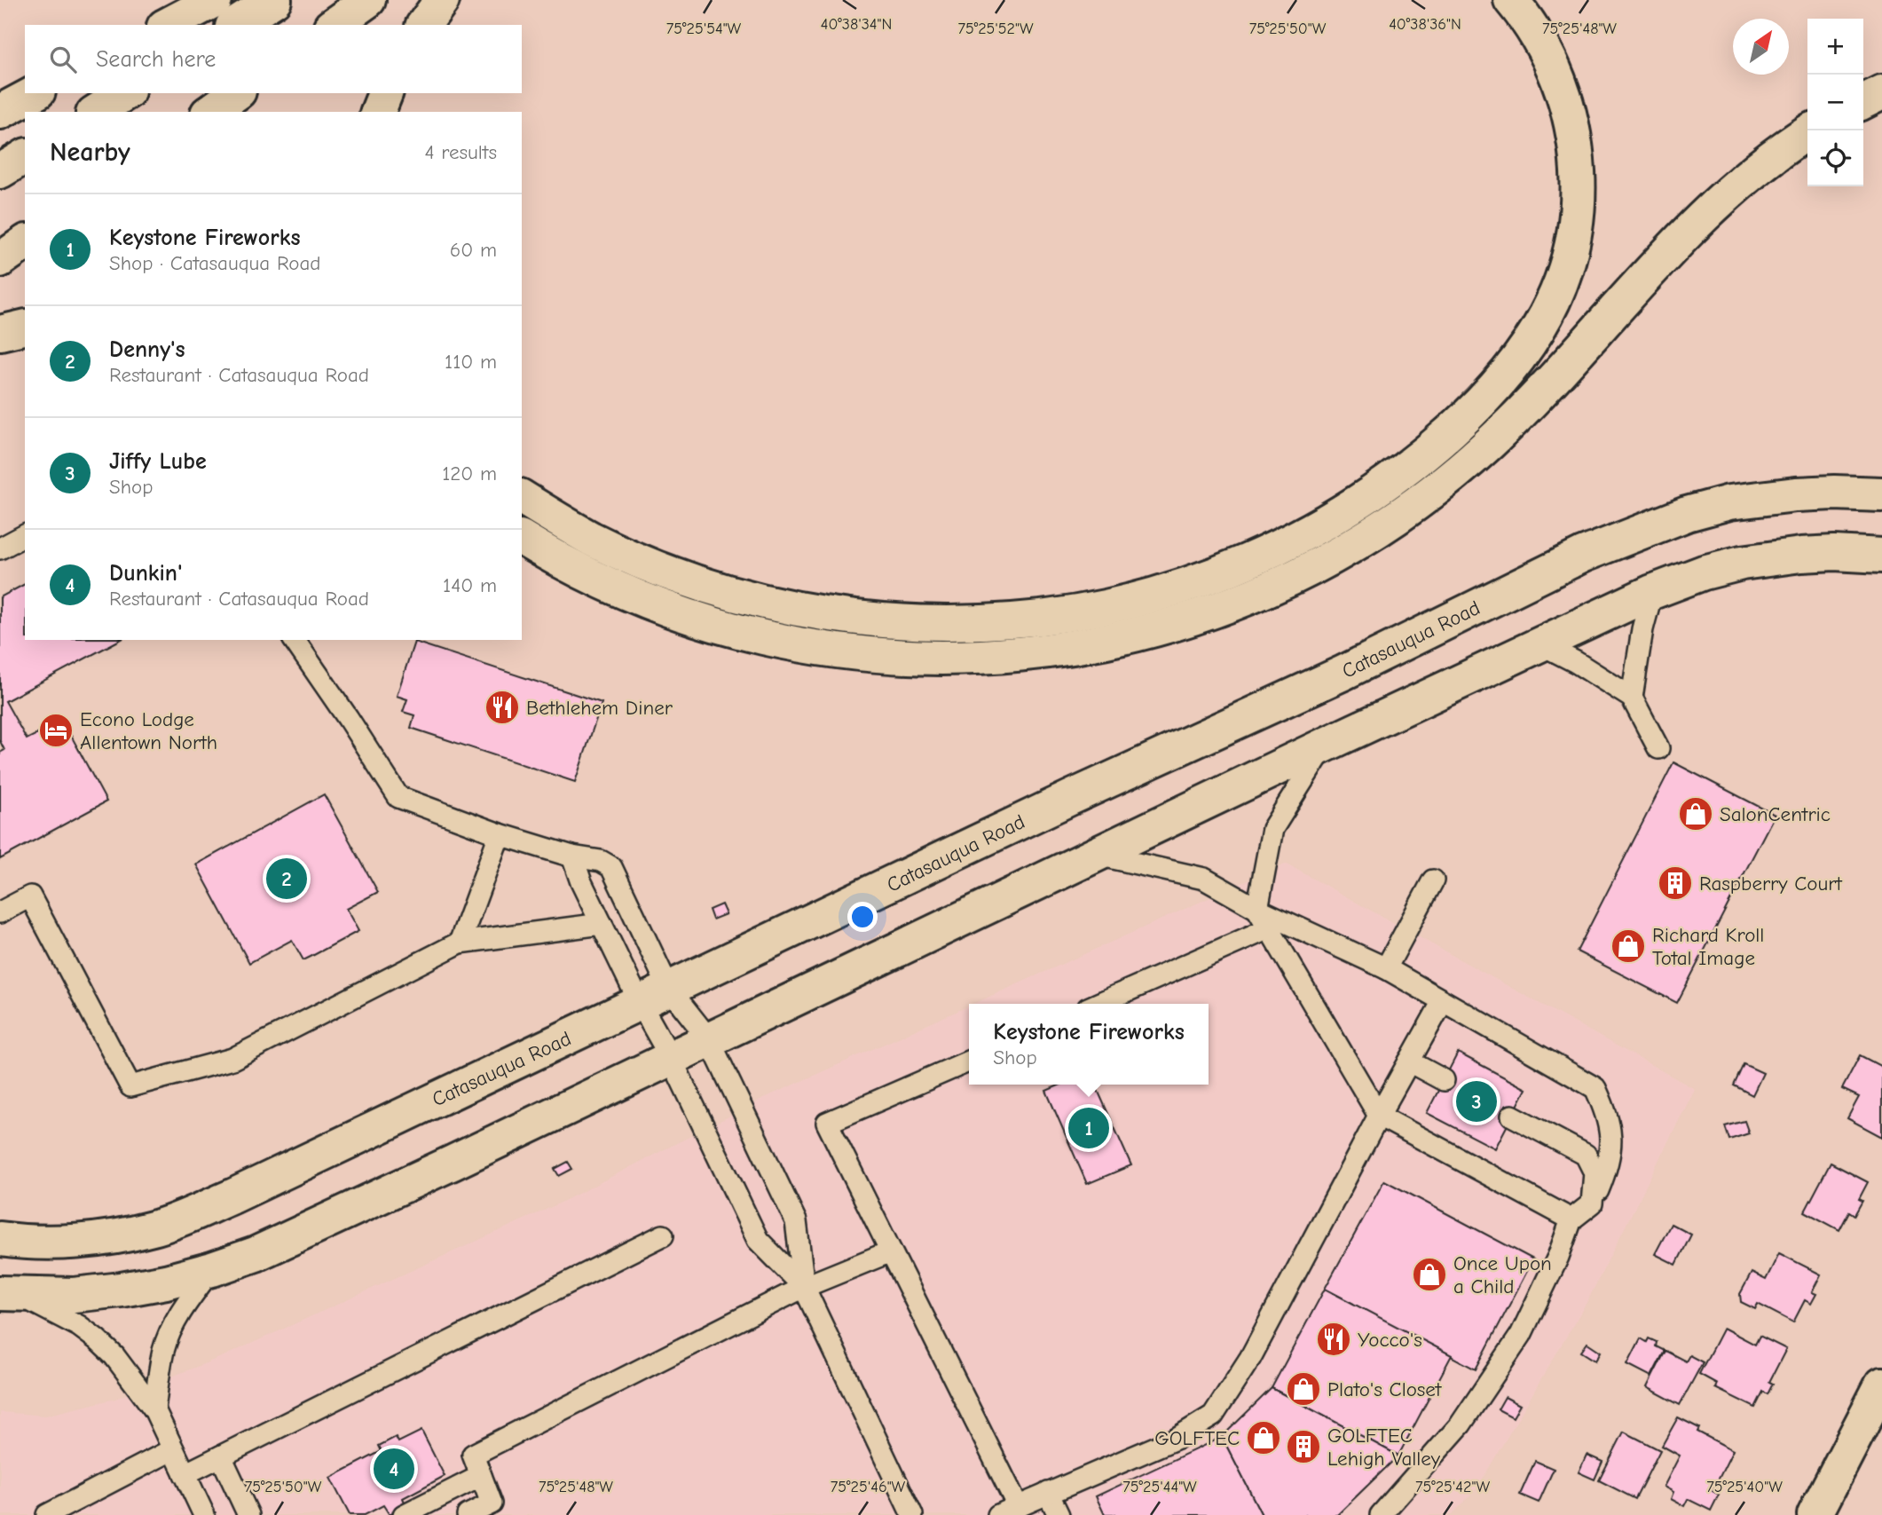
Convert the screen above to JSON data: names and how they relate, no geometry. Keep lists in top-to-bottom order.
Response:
{
  "streets": {
    "main road": ["Catasauqua Road"]
  },
  "places": {
    "restaurant": ["Bethlehem Diner", "Yocco's"],
    "hotel": ["Econo Lodge Allentown North"],
    "shop": [
      "SalonCentric",
      "Richard Kroll Total Image",
      "Once Upon a Child",
      "Plato's Closet",
      "GOLFTEC"
    ],
    "building": ["Raspberry Court", "GOLFTEC Lehigh Valley"]
  },
  "north": "top right",
  "page": {
    "map_buttons": ["+", "−"],
    "search": "Search here",
    "heading": ["Nearby", "4 results"],
    "list": [
      {
        "mark": "1",
        "name": "Keystone Fireworks",
        "note": "Shop · Catasauqua Road",
        "value": "60 m"
      },
      {
        "mark": "2",
        "name": "Denny's",
        "note": "Restaurant · Catasauqua Road",
        "value": "110 m"
      },
      {
        "mark": "3",
        "name": "Jiffy Lube",
        "note": "Shop",
        "value": "120 m"
      },
      {
        "mark": "4",
        "name": "Dunkin'",
        "note": "Restaurant · Catasauqua Road",
        "value": "140 m"
      }
    ],
    "pins": [
      "2",
      "3",
      "1",
      "4"
    ],
    "popup": ["Keystone Fireworks", "Shop"]
  },
  "coordinates": [
    "40°38'34\"N",
    "40°38'36\"N",
    "75°25'54\"W",
    "75°25'52\"W",
    "75°25'50\"W",
    "75°25'48\"W",
    "75°25'46\"W",
    "75°25'44\"W",
    "75°25'42\"W",
    "75°25'40\"W"
  ]
}
